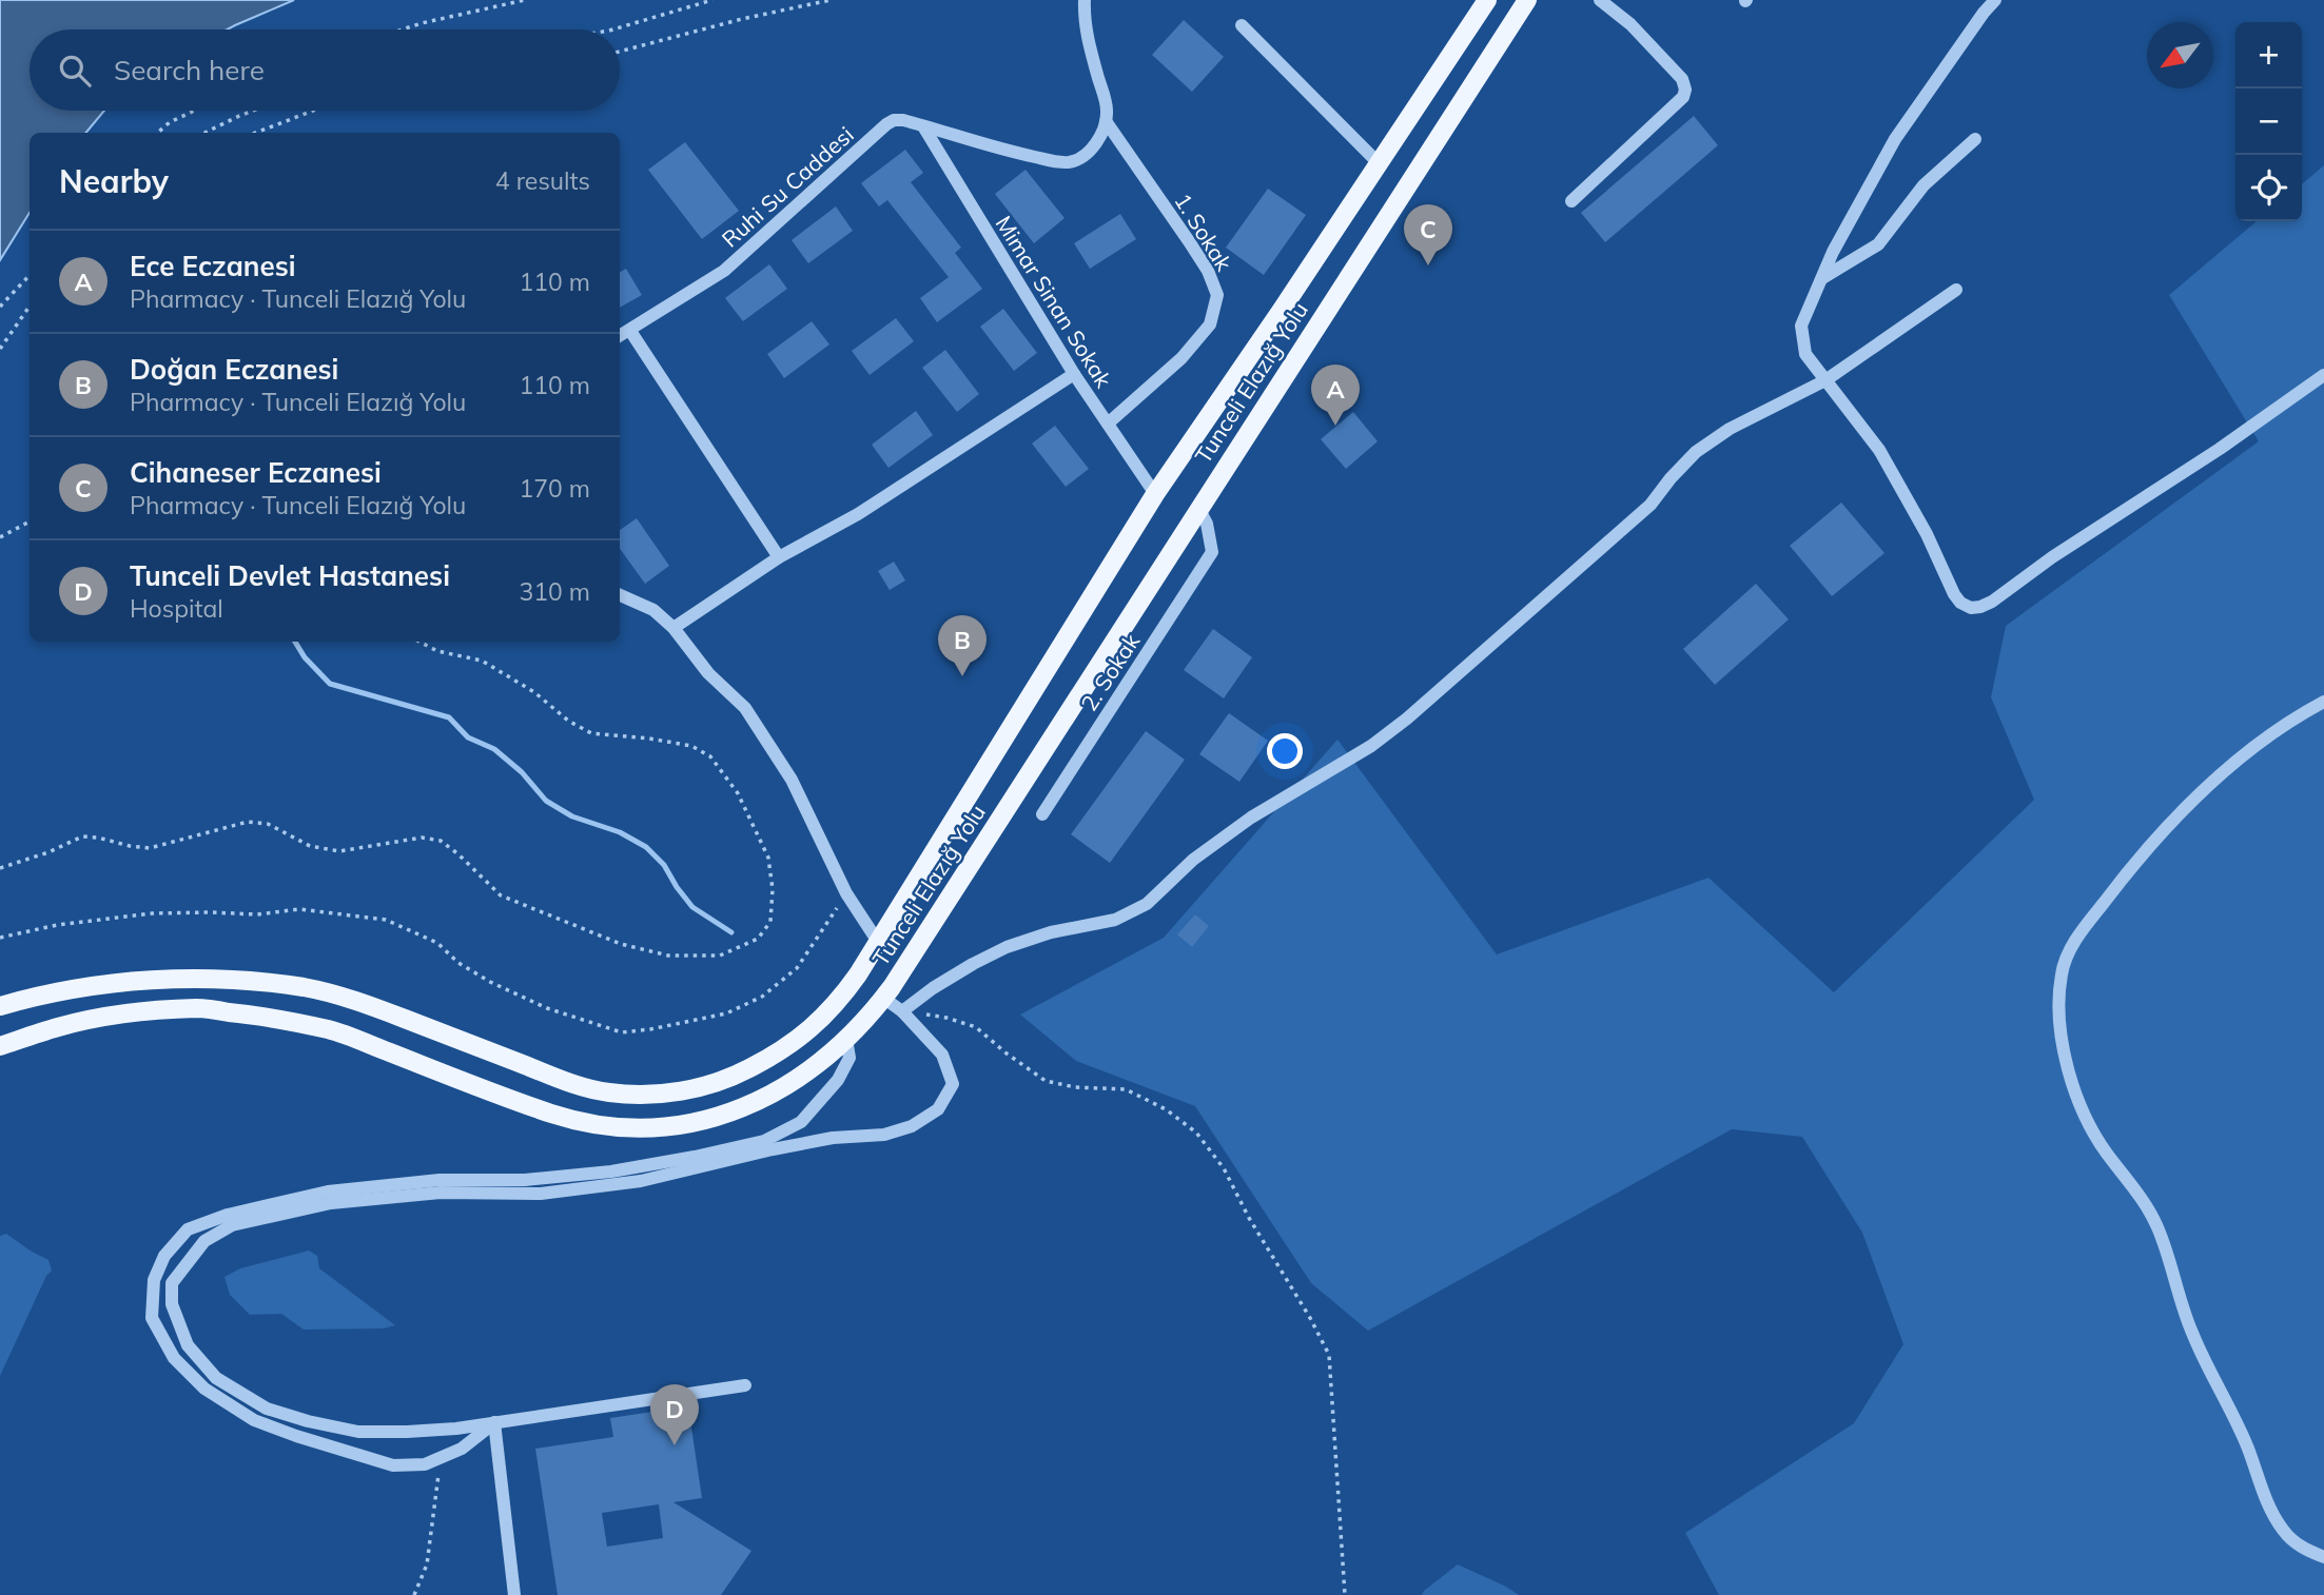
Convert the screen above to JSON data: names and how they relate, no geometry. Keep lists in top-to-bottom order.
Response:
{
  "streets": {
    "main road": ["Tunceli Elazığ Yolu"],
    "street": [
      "Ruhi Su Caddesi",
      "1. Sokak",
      "Mimar Sinan Sokak",
      "2. Sokak"
    ]
  },
  "crossings": [
    ["Ruhi Su Caddesi", "1. Sokak"],
    ["Ruhi Su Caddesi", "Mimar Sinan Sokak"],
    ["1. Sokak", "Mimar Sinan Sokak"],
    ["Mimar Sinan Sokak", "Tunceli Elazığ Yolu"],
    ["Tunceli Elazığ Yolu", "2. Sokak"]
  ],
  "north": "bottom left",
  "page": {
    "map_buttons": ["+", "−"],
    "search": "Search here",
    "heading": ["Nearby", "4 results"],
    "pins": [
      "C",
      "A",
      "B",
      "D"
    ],
    "list": [
      {
        "mark": "A",
        "name": "Ece Eczanesi",
        "note": "Pharmacy · Tunceli Elazığ Yolu",
        "value": "110 m"
      },
      {
        "mark": "B",
        "name": "Doğan Eczanesi",
        "note": "Pharmacy · Tunceli Elazığ Yolu",
        "value": "110 m"
      },
      {
        "mark": "C",
        "name": "Cihaneser Eczanesi",
        "note": "Pharmacy · Tunceli Elazığ Yolu",
        "value": "170 m"
      },
      {
        "mark": "D",
        "name": "Tunceli Devlet Hastanesi",
        "note": "Hospital",
        "value": "310 m"
      }
    ]
  }
}
